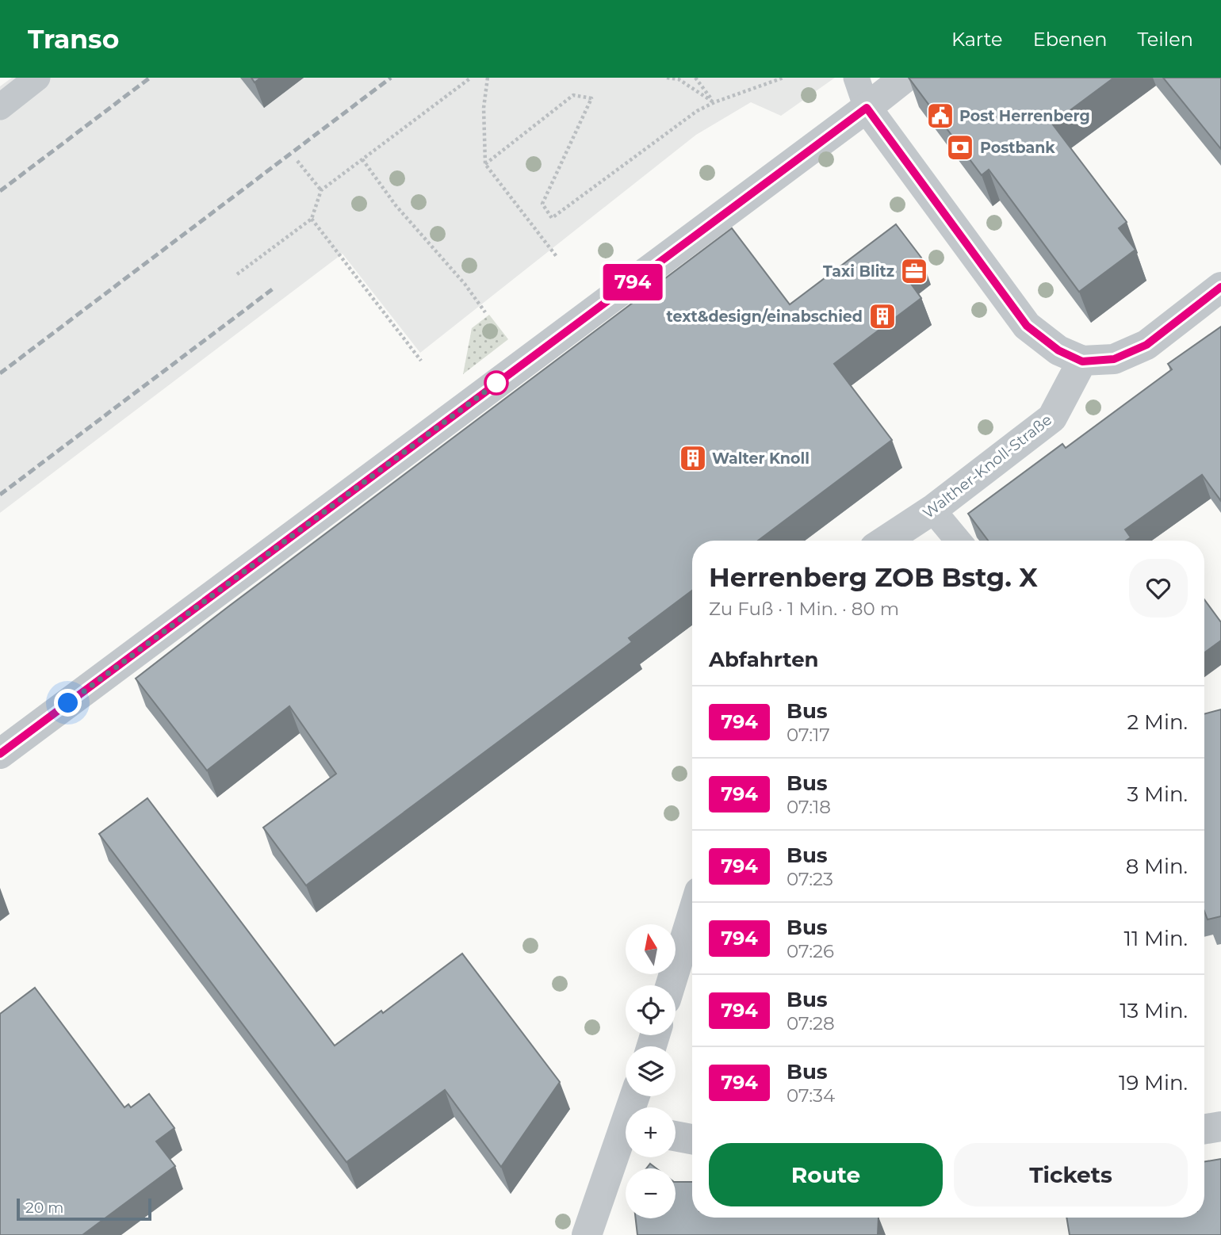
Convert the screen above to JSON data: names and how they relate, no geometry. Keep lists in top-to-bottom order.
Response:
{
  "streets": {
    "street": ["Walther-Knoll-Straße"]
  },
  "places": {
    "public building": ["Post Herrenberg"],
    "bank": ["Postbank"],
    "office": ["Taxi Blitz"],
    "building": ["text&design/einabschied", "Walter Knoll"]
  },
  "lines": ["bus line 794"],
  "scale_bar": "20 m",
  "north": "top",
  "page": {
    "header": "Transo",
    "nav": ["Karte", "Ebenen", "Teilen"],
    "on_map": "794",
    "heading": [
      ["Herrenberg ZOB Bstg. X", "Zu Fuß · 1 Min. · 80 m"],
      "Abfahrten"
    ],
    "list": [
      {
        "mark": "794",
        "name": "Bus",
        "note": "07:17",
        "value": "2 Min."
      },
      {
        "mark": "794",
        "name": "Bus",
        "note": "07:18",
        "value": "3 Min."
      },
      {
        "mark": "794",
        "name": "Bus",
        "note": "07:23",
        "value": "8 Min."
      },
      {
        "mark": "794",
        "name": "Bus",
        "note": "07:26",
        "value": "11 Min."
      },
      {
        "mark": "794",
        "name": "Bus",
        "note": "07:28",
        "value": "13 Min."
      },
      {
        "mark": "794",
        "name": "Bus",
        "note": "07:34",
        "value": "19 Min."
      }
    ],
    "map_buttons": ["+", "−"],
    "buttons": ["Route", "Tickets"],
    "scale": "20 m"
  }
}
